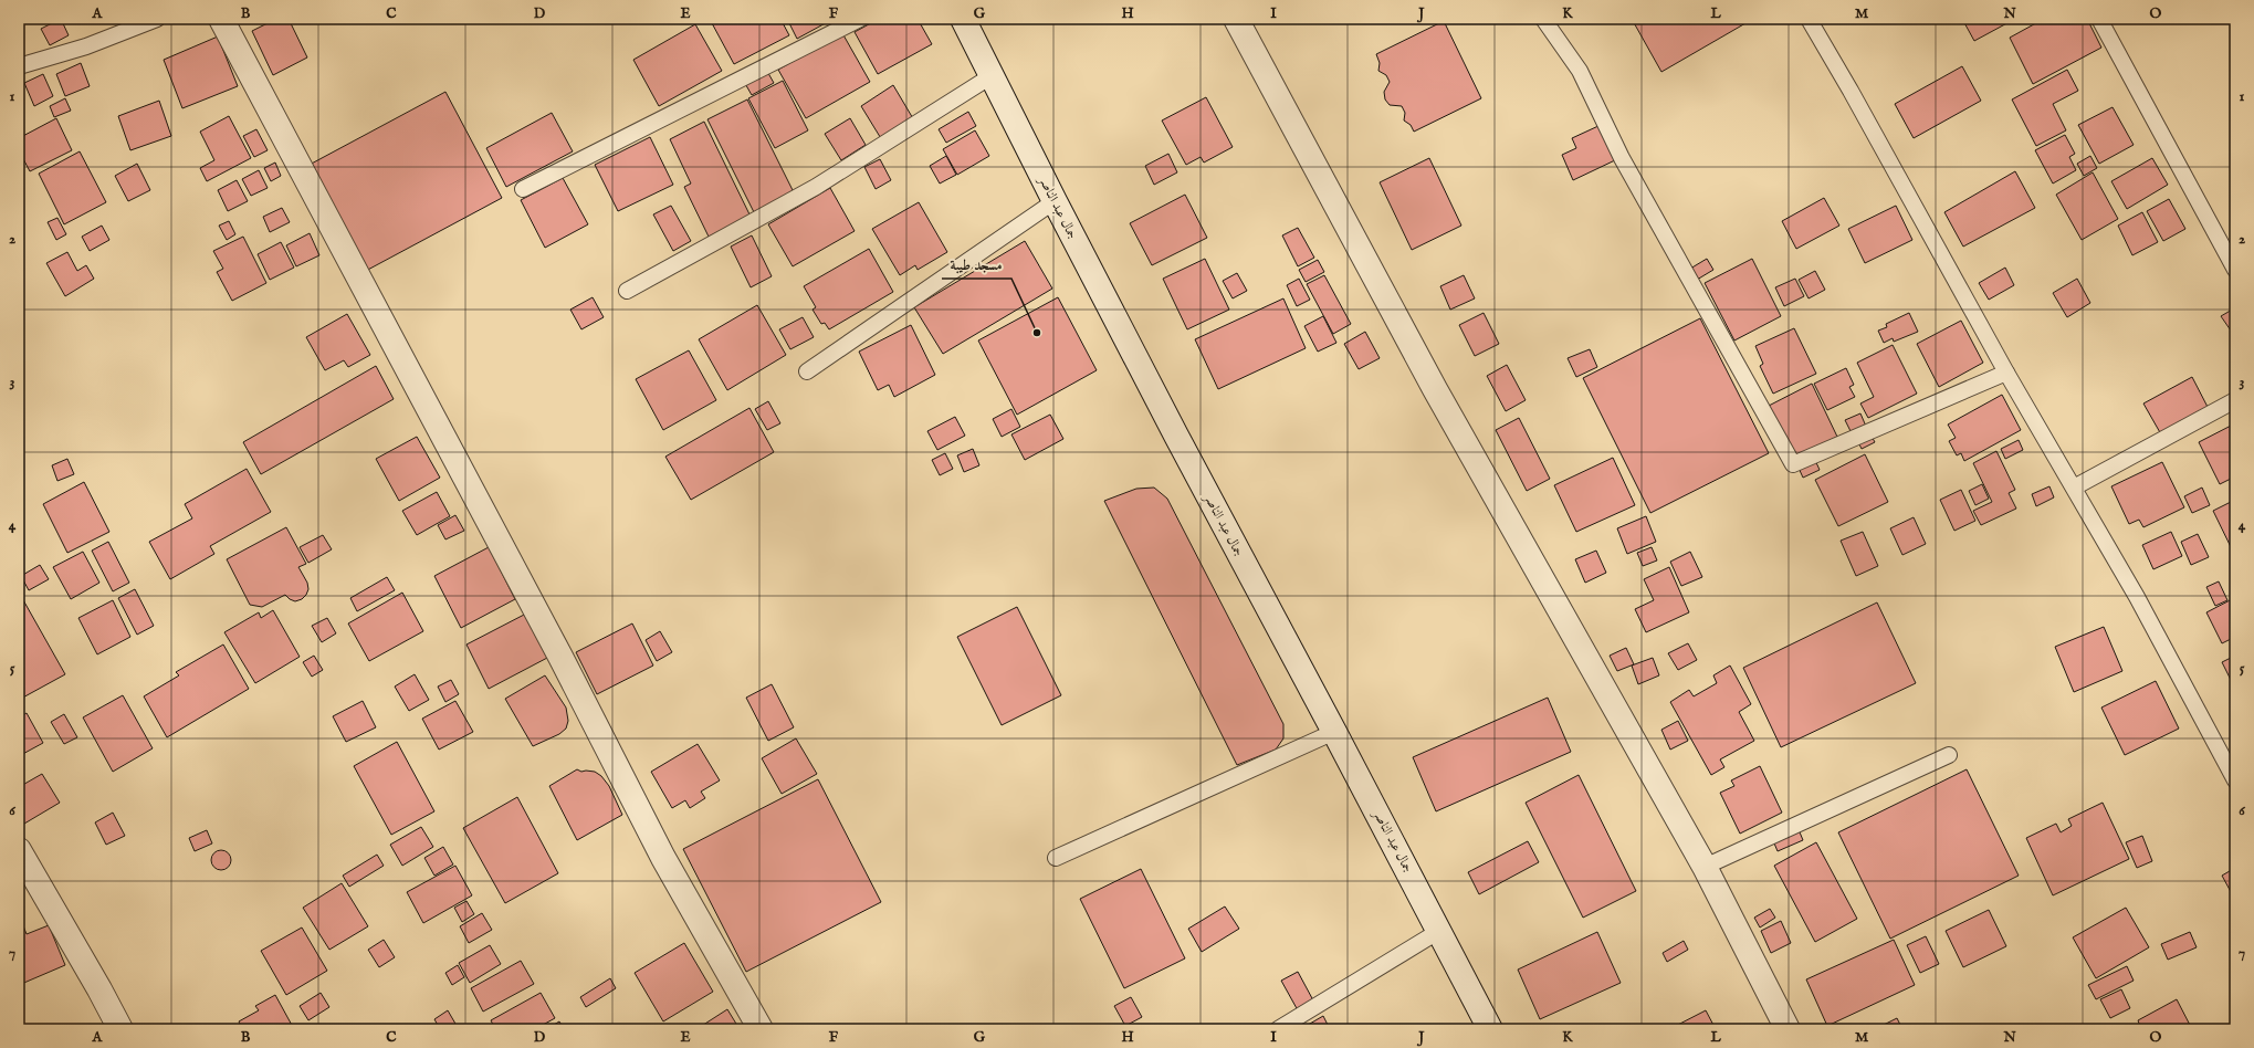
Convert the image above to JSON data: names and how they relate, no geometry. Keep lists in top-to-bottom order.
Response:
{
  "streets": {
    "street": ["جمال عبد الناصر"]
  },
  "places": ["مسجد طيبة"],
  "grid": {
    "columns": [
      "A",
      "B",
      "C",
      "D",
      "E",
      "F",
      "G",
      "H",
      "I",
      "J",
      "K",
      "L",
      "M",
      "N",
      "O"
    ],
    "rows": [
      "1",
      "2",
      "3",
      "4",
      "5",
      "6",
      "7"
    ]
  }
}
